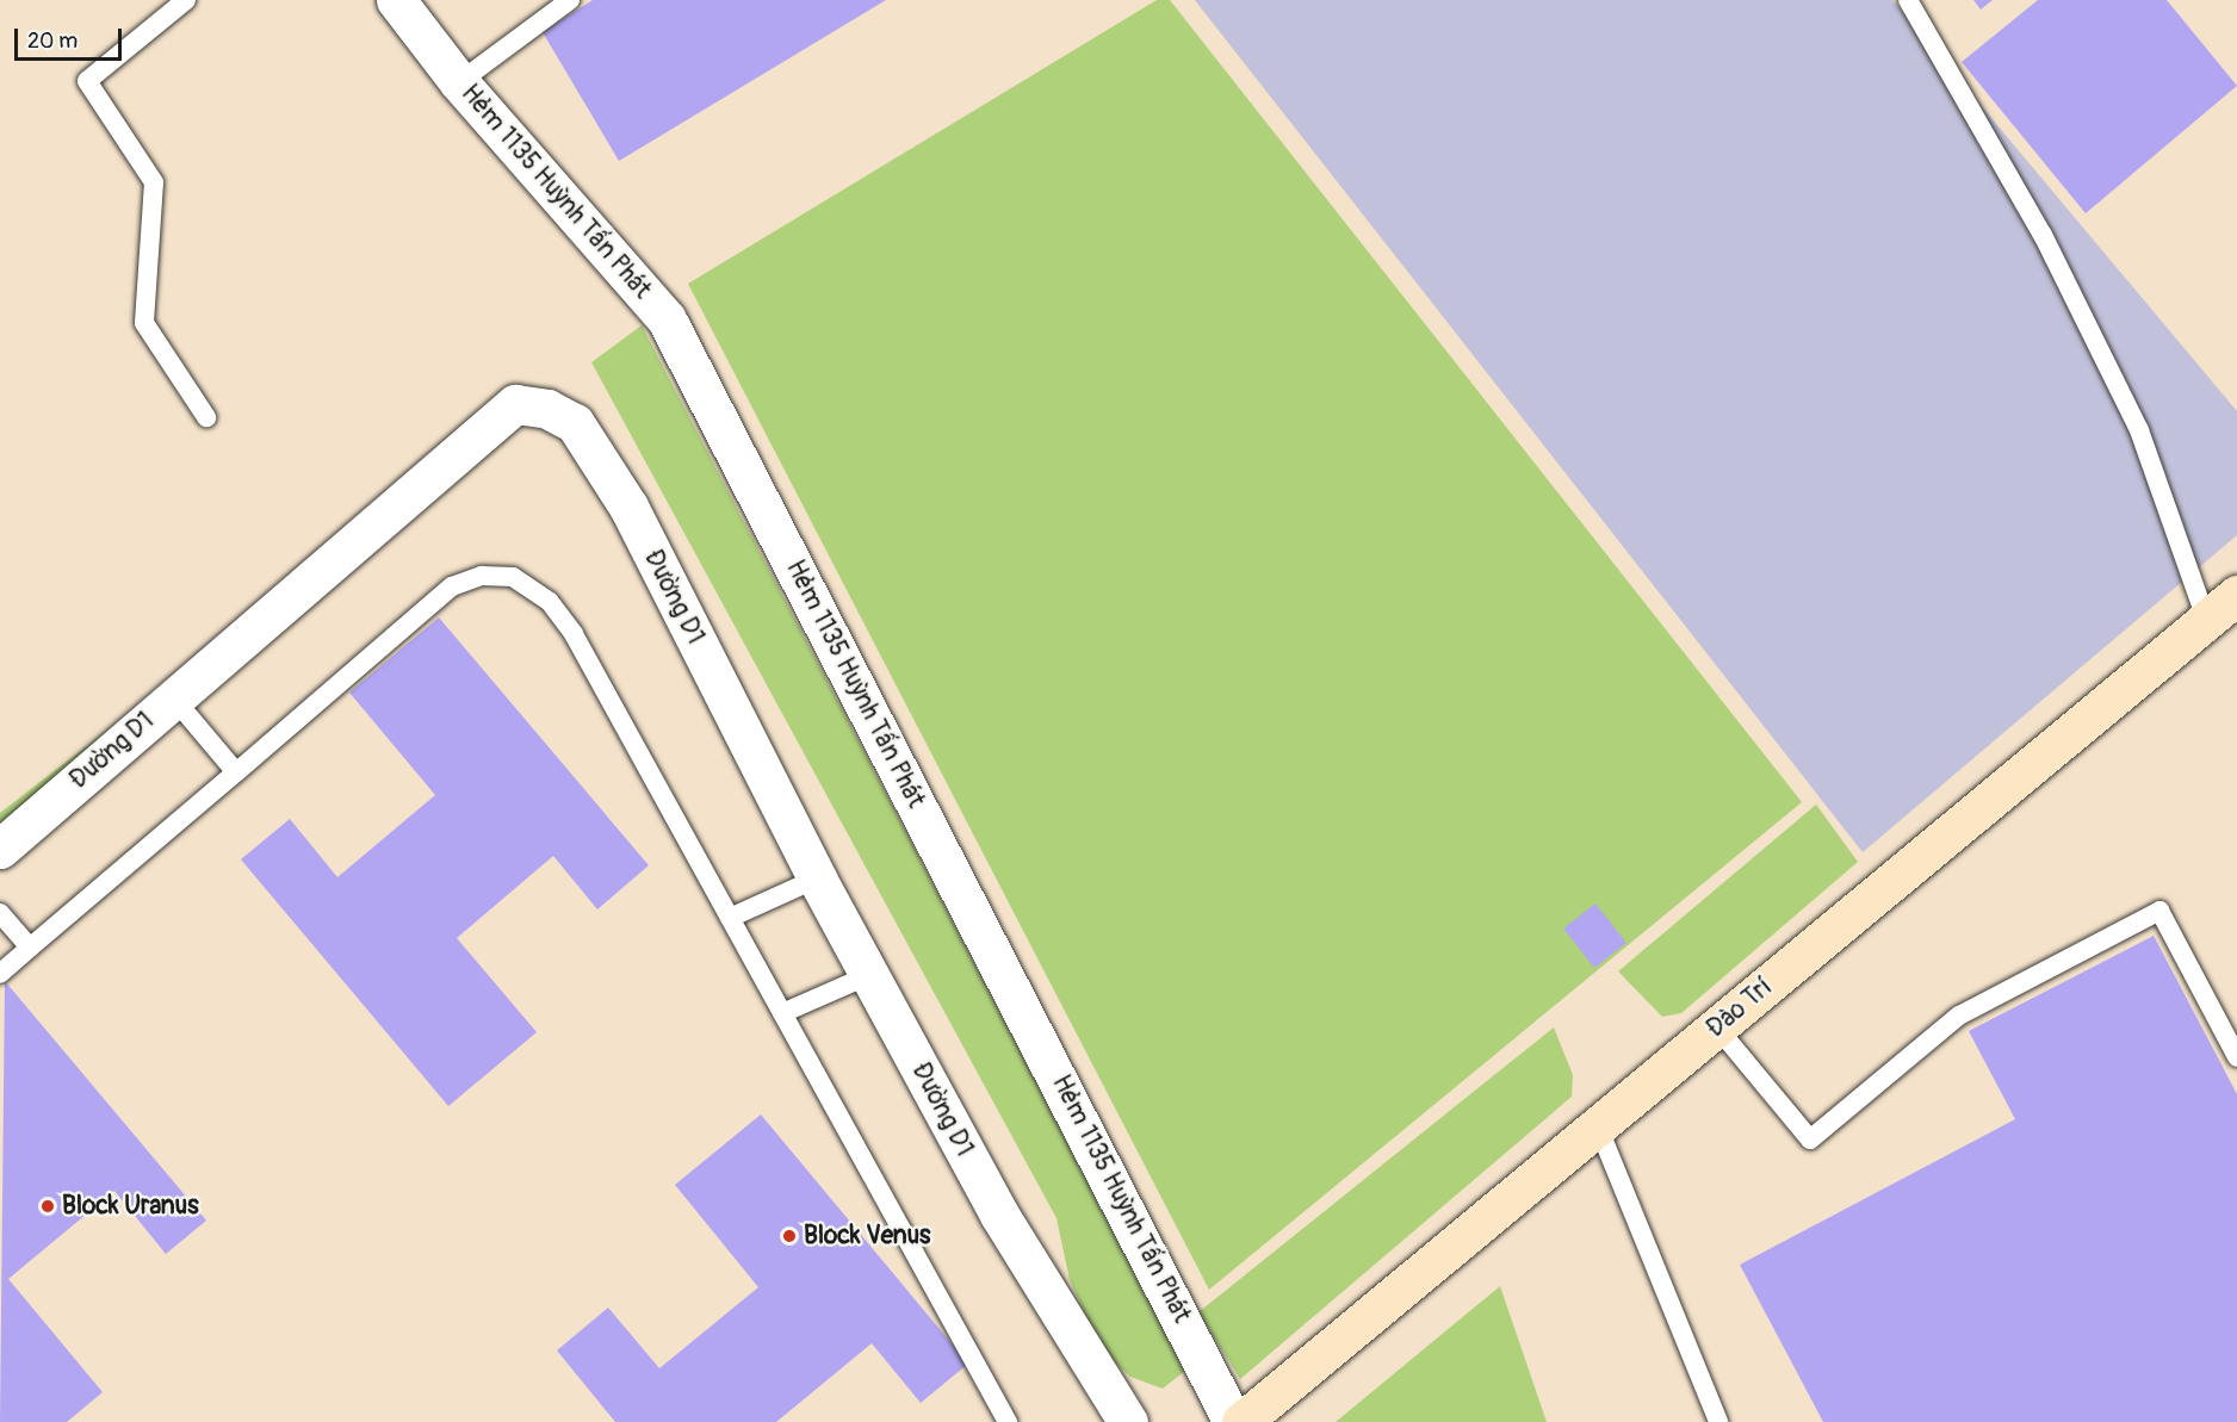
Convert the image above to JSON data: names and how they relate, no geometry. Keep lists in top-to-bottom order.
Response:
{
  "streets": {
    "street": ["Hẻm 1135 Huỳnh Tấn Phát", "Đường D1", "Đào Trí"]
  },
  "places": ["Block Uranus", "Block Venus"],
  "scale_bar": "20 m"
}
